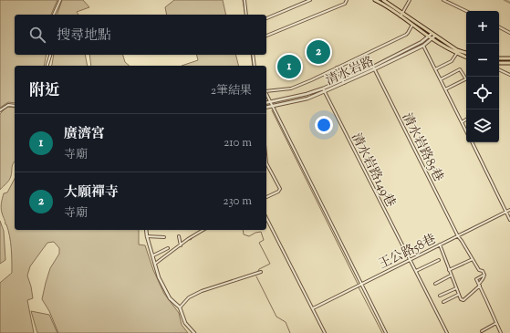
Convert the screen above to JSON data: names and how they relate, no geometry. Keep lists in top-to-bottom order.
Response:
{
  "streets": {
    "street": [
      "清水岩路",
      "清水岩路85巷",
      "清水岩路149巷",
      "王公路58巷"
    ]
  },
  "crossings": [
    ["清水岩路", "清水岩路85巷"],
    ["清水岩路", "清水岩路149巷"],
    ["清水岩路85巷", "王公路58巷"],
    ["清水岩路149巷", "王公路58巷"]
  ],
  "page": {
    "map_buttons": ["+", "−"],
    "search": "搜尋地點",
    "pins": ["2", "1"],
    "heading": ["附近", "2筆結果"],
    "list": [
      {
        "mark": "1",
        "name": "廣濟宮",
        "note": "寺廟",
        "value": "210 m"
      },
      {
        "mark": "2",
        "name": "大願禪寺",
        "note": "寺廟",
        "value": "230 m"
      }
    ]
  }
}
